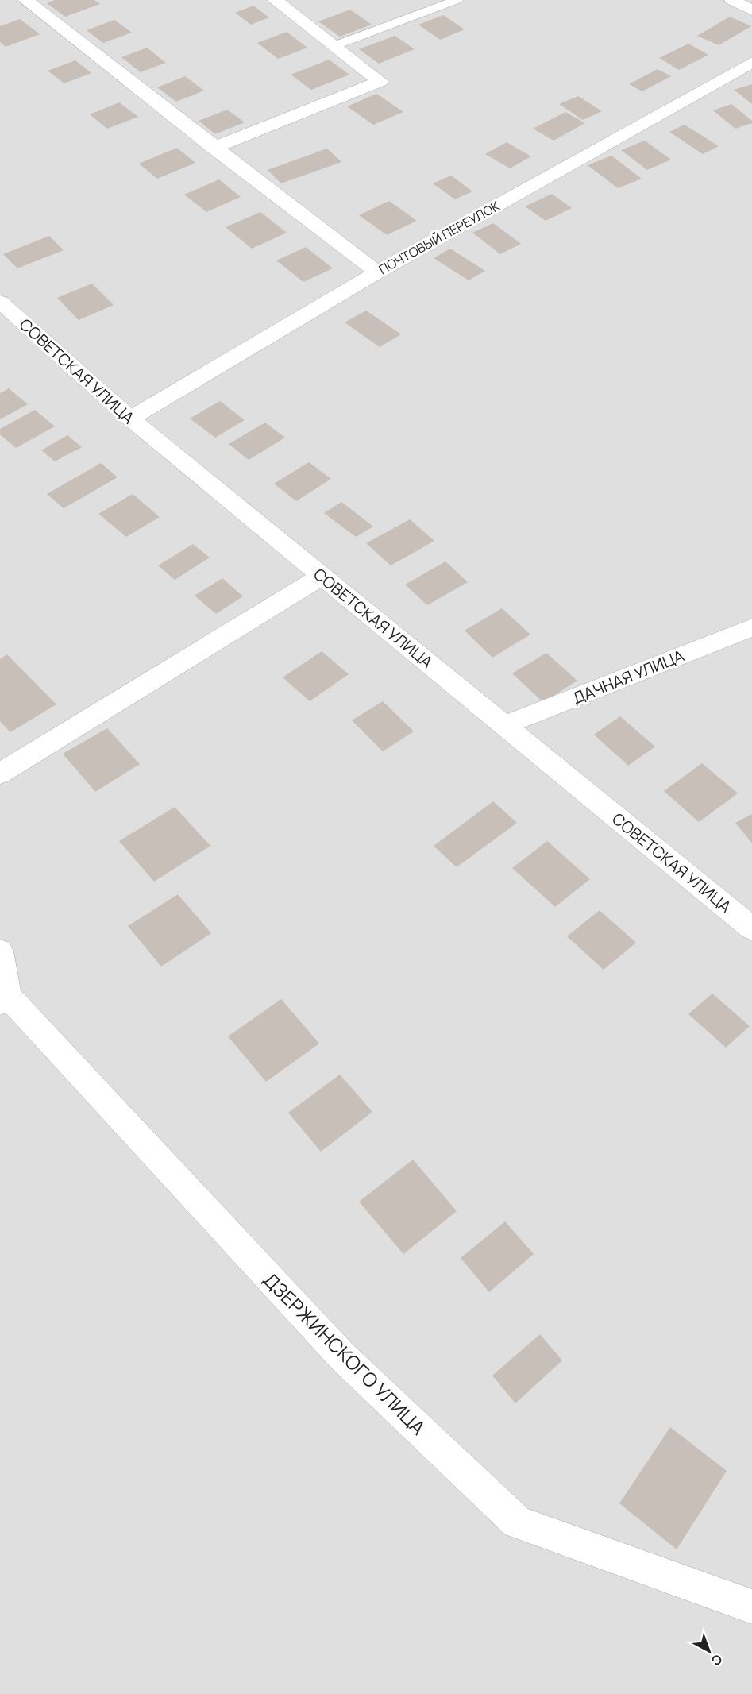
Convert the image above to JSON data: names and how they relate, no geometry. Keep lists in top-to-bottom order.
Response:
{
  "streets": {
    "street": [
      "ПОЧТОВЫЙ ПЕРЕУЛОК",
      "СОВЕТСКАЯ УЛИЦА",
      "ДАЧНАЯ УЛИЦА",
      "ДЗЕРЖИНСКОГО УЛИЦА"
    ]
  },
  "crossings": [
    ["ПОЧТОВЫЙ ПЕРЕУЛОК", "СОВЕТСКАЯ УЛИЦА"],
    ["СОВЕТСКАЯ УЛИЦА", "ДАЧНАЯ УЛИЦА"]
  ],
  "north": "bottom right"
}
